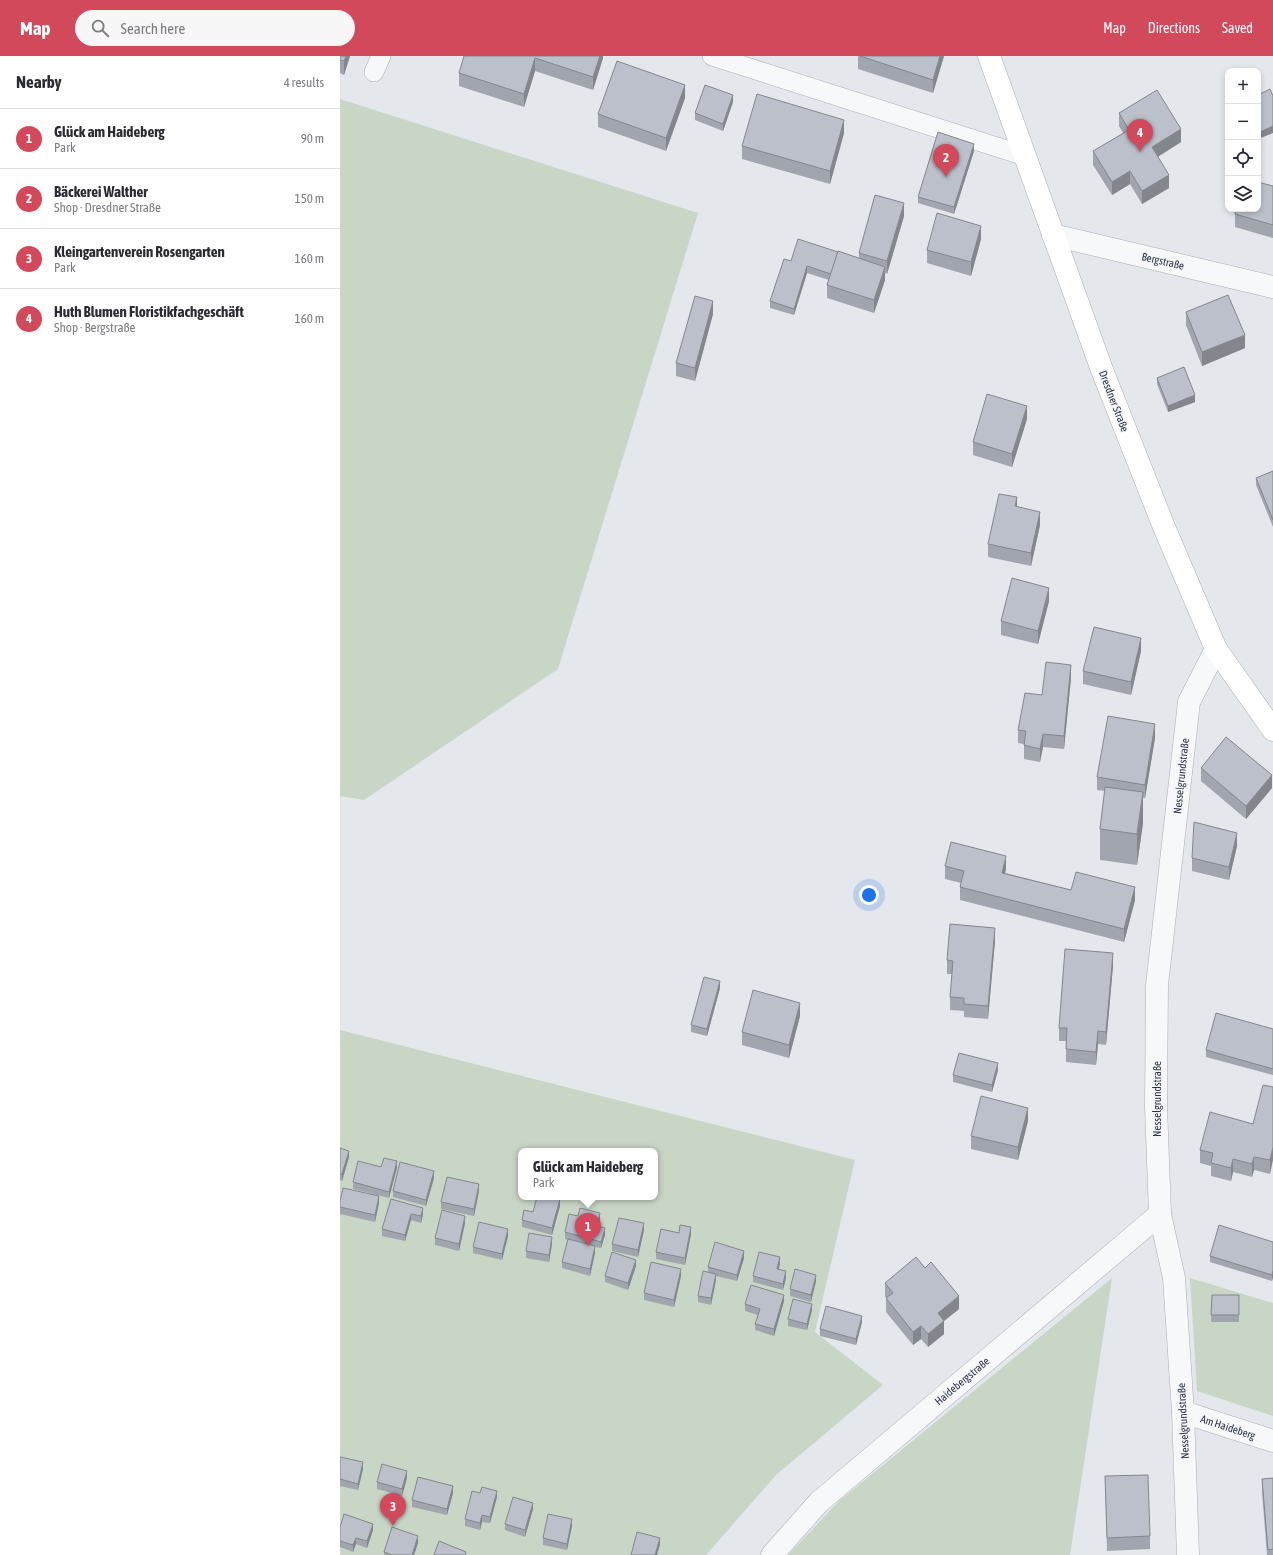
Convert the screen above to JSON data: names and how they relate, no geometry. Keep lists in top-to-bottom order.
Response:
{
  "streets": {
    "main road": ["Dresdner Straße"],
    "street": [
      "Bergstraße",
      "Nesselgrundstraße",
      "Haidebergstraße",
      "Am Haideberg"
    ]
  },
  "crossings": [
    ["Bergstraße", "Dresdner Straße"],
    ["Dresdner Straße", "Nesselgrundstraße"],
    ["Nesselgrundstraße", "Haidebergstraße"],
    ["Nesselgrundstraße", "Am Haideberg"]
  ],
  "page": {
    "header": "Map",
    "search": "Search here",
    "nav": ["Map", "Directions", "Saved"],
    "heading": ["Nearby", "4 results"],
    "map_buttons": ["+", "−"],
    "list": [
      {
        "mark": "1",
        "name": "Glück am Haideberg",
        "note": "Park",
        "value": "90 m"
      },
      {
        "mark": "2",
        "name": "Bäckerei Walther",
        "note": "Shop · Dresdner Straße",
        "value": "150 m"
      },
      {
        "mark": "3",
        "name": "Kleingartenverein Rosengarten",
        "note": "Park",
        "value": "160 m"
      },
      {
        "mark": "4",
        "name": "Huth Blumen Floristikfachgeschäft",
        "note": "Shop · Bergstraße",
        "value": "160 m"
      }
    ],
    "pins": [
      "4",
      "2",
      "1",
      "3"
    ],
    "popup": ["Glück am Haideberg", "Park"]
  }
}
